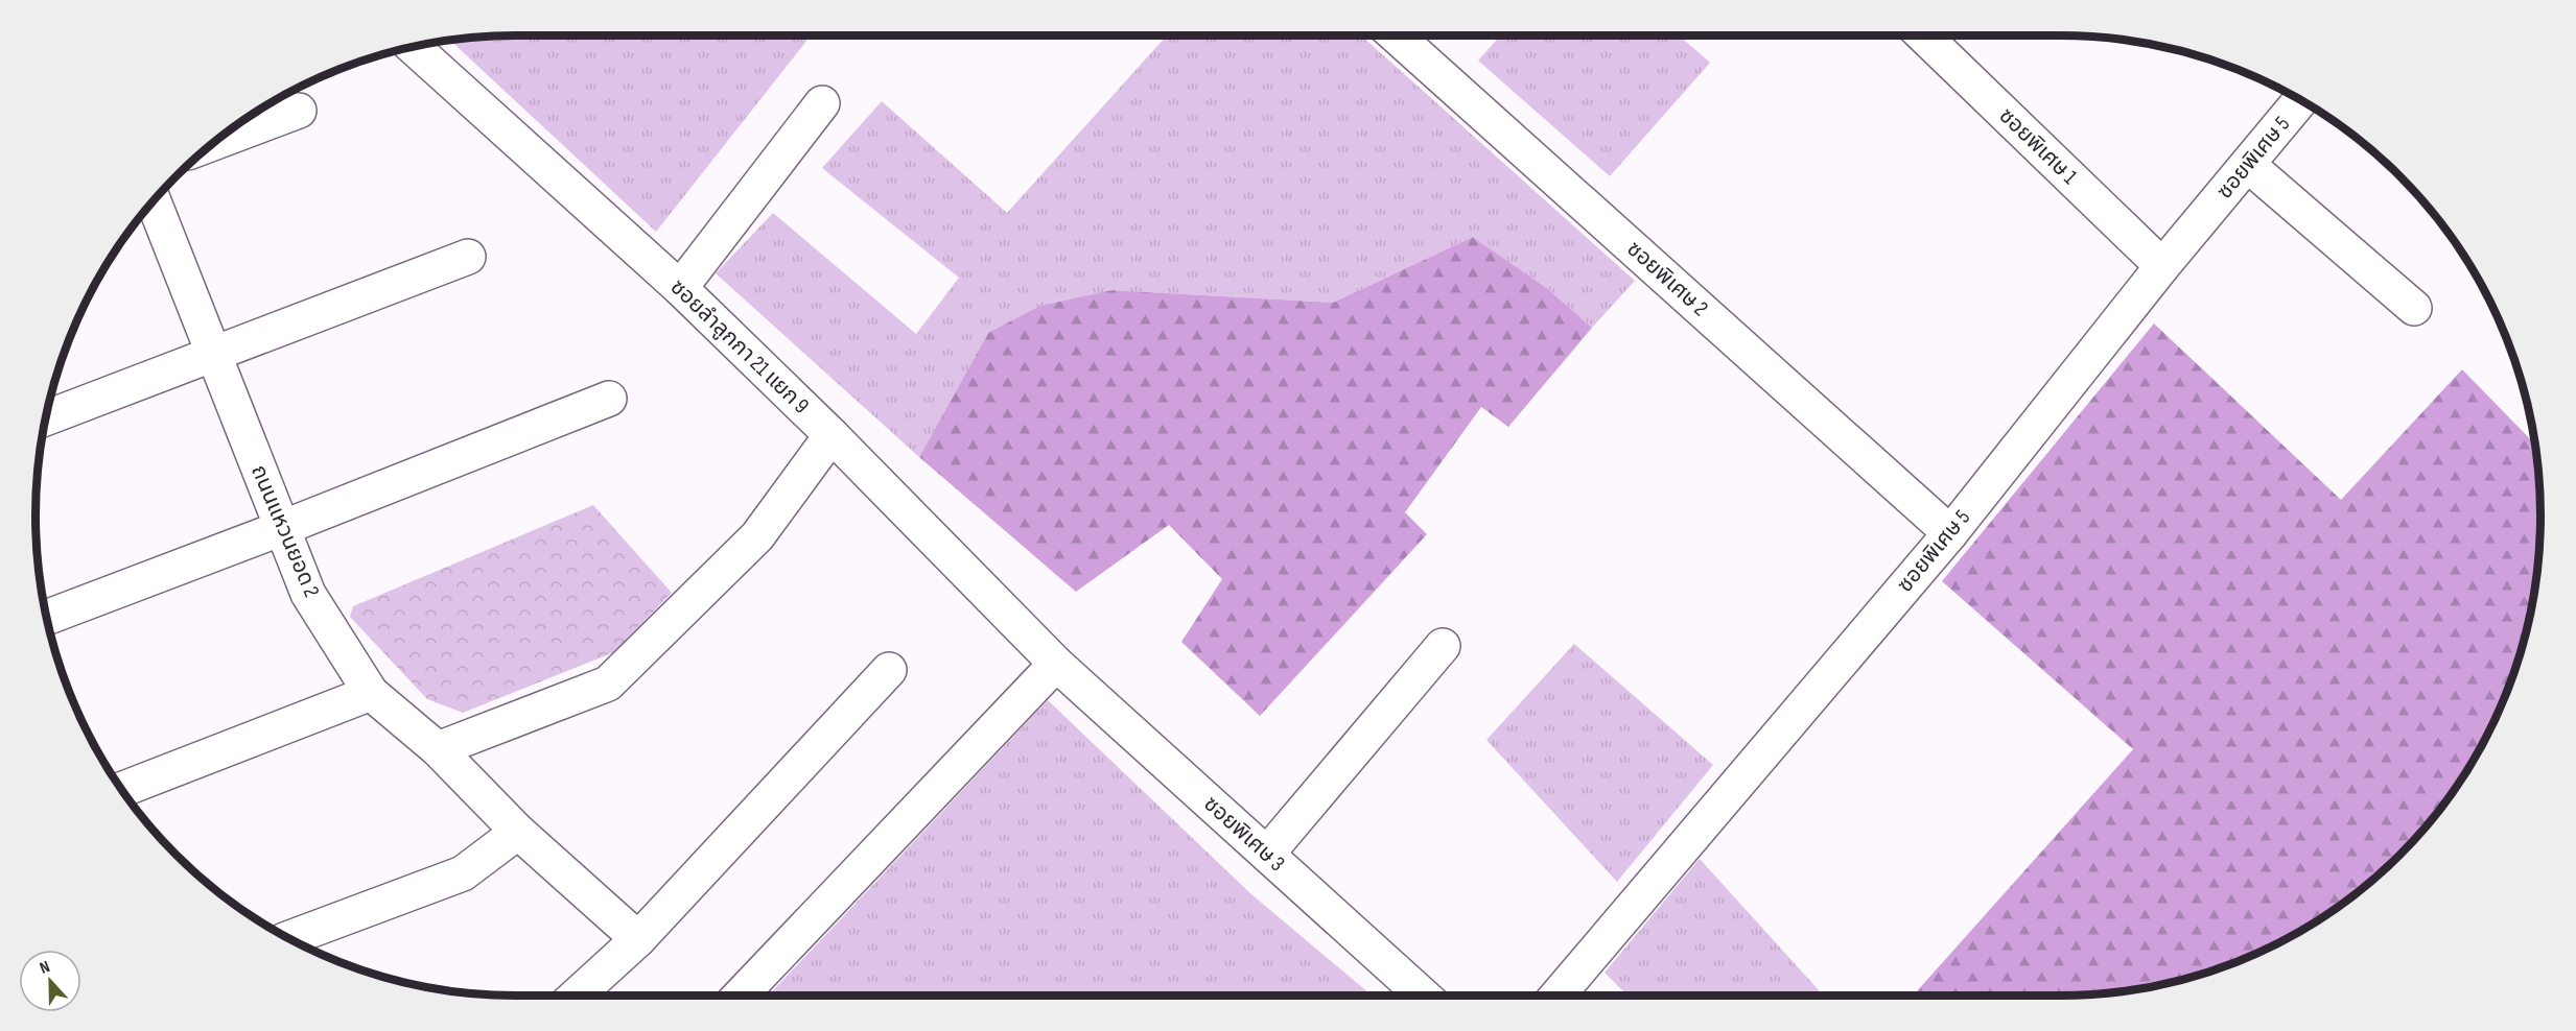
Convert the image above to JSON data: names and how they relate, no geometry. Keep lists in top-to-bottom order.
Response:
{
  "streets": {
    "street": [
      "ซอยพิเศษ 1",
      "ซอยพิเศษ 5",
      "ซอยพิเศษ 2",
      "ซอยลำลูกกา 21 แยก 9",
      "ถนนแหวนยอด 2",
      "ซอยพิเศษ 3"
    ]
  },
  "crossings": [
    ["ซอยพิเศษ 1", "ซอยพิเศษ 5"],
    ["ซอยพิเศษ 5", "ซอยพิเศษ 2"],
    ["ซอยลำลูกกา 21 แยก 9", "ซอยพิเศษ 3"]
  ],
  "north": "top"
}
